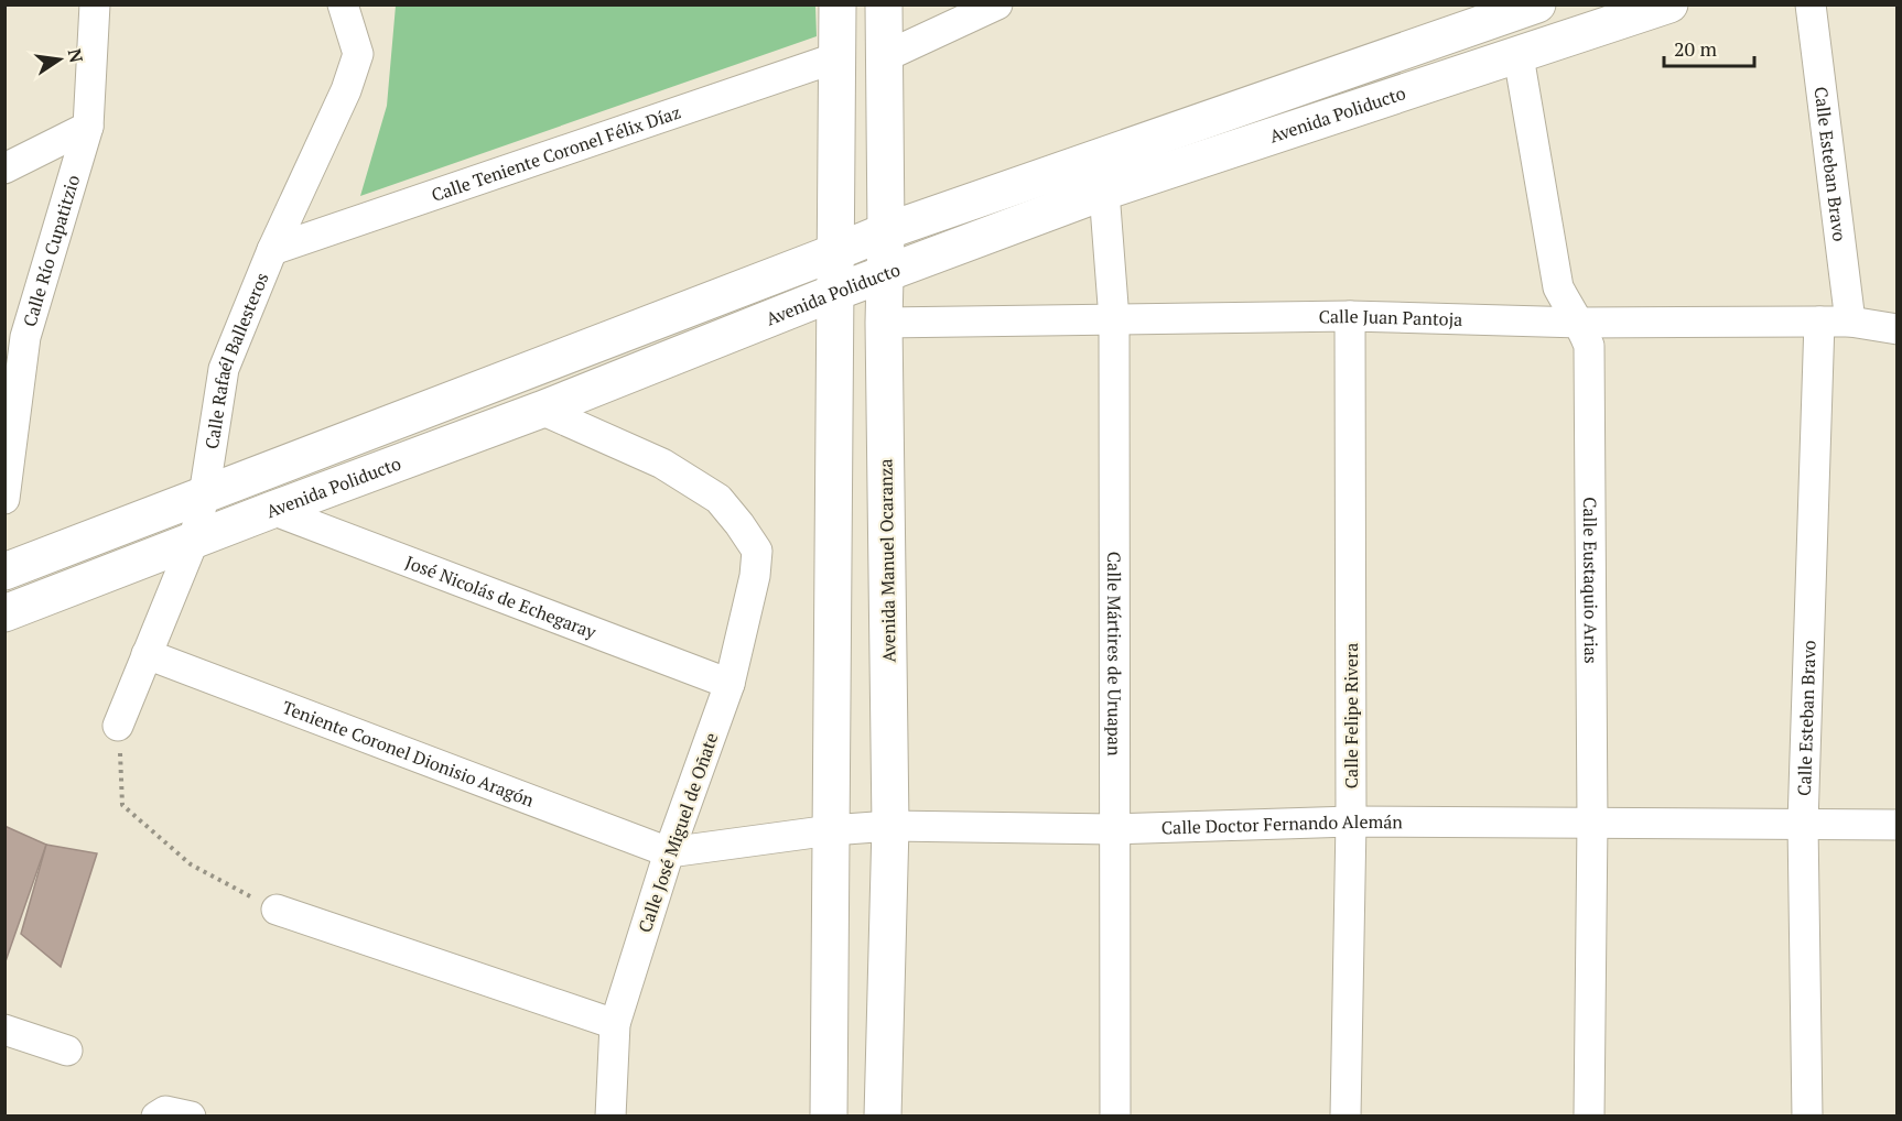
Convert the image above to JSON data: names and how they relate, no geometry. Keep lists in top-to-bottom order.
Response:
{
  "streets": {
    "street": [
      "Avenida Poliducto",
      "Calle Teniente Coronel Félix Díaz",
      "Calle Esteban Bravo",
      "Calle Río Cupatitzio",
      "Calle Juan Pantoja",
      "Calle Rafaél Ballesteros",
      "Avenida Manuel Ocaranza",
      "Calle Eustaquio Arias",
      "José Nicolás de Echegaray",
      "Calle Mártires de Uruapan",
      "Calle Felipe Rivera",
      "Teniente Coronel Dionisio Aragón",
      "Calle Doctor Fernando Alemán",
      "Calle José Miguel de Oñate"
    ]
  },
  "crossings": [
    ["Avenida Poliducto", "Calle Rafaél Ballesteros"],
    ["Avenida Poliducto", "Avenida Manuel Ocaranza"],
    ["Avenida Poliducto", "Calle Eustaquio Arias"],
    ["Avenida Poliducto", "José Nicolás de Echegaray"],
    ["Avenida Poliducto", "Calle Mártires de Uruapan"],
    ["Avenida Poliducto", "Calle José Miguel de Oñate"],
    ["Calle Teniente Coronel Félix Díaz", "Calle Rafaél Ballesteros"],
    ["Calle Esteban Bravo", "Calle Juan Pantoja"],
    ["Calle Esteban Bravo", "Calle Doctor Fernando Alemán"],
    ["Calle Juan Pantoja", "Avenida Manuel Ocaranza"],
    ["Calle Juan Pantoja", "Calle Eustaquio Arias"],
    ["Calle Juan Pantoja", "Calle Mártires de Uruapan"],
    ["Calle Juan Pantoja", "Calle Felipe Rivera"],
    ["Calle Rafaél Ballesteros", "Teniente Coronel Dionisio Aragón"],
    ["Avenida Manuel Ocaranza", "Calle Doctor Fernando Alemán"],
    ["Calle Eustaquio Arias", "Calle Doctor Fernando Alemán"],
    ["José Nicolás de Echegaray", "Calle José Miguel de Oñate"],
    ["Calle Mártires de Uruapan", "Calle Doctor Fernando Alemán"],
    ["Calle Felipe Rivera", "Calle Doctor Fernando Alemán"],
    ["Teniente Coronel Dionisio Aragón", "Calle Doctor Fernando Alemán"],
    ["Teniente Coronel Dionisio Aragón", "Calle José Miguel de Oñate"],
    ["Calle Doctor Fernando Alemán", "Calle José Miguel de Oñate"]
  ],
  "scale_bar": "20 m",
  "north": "right"
}
